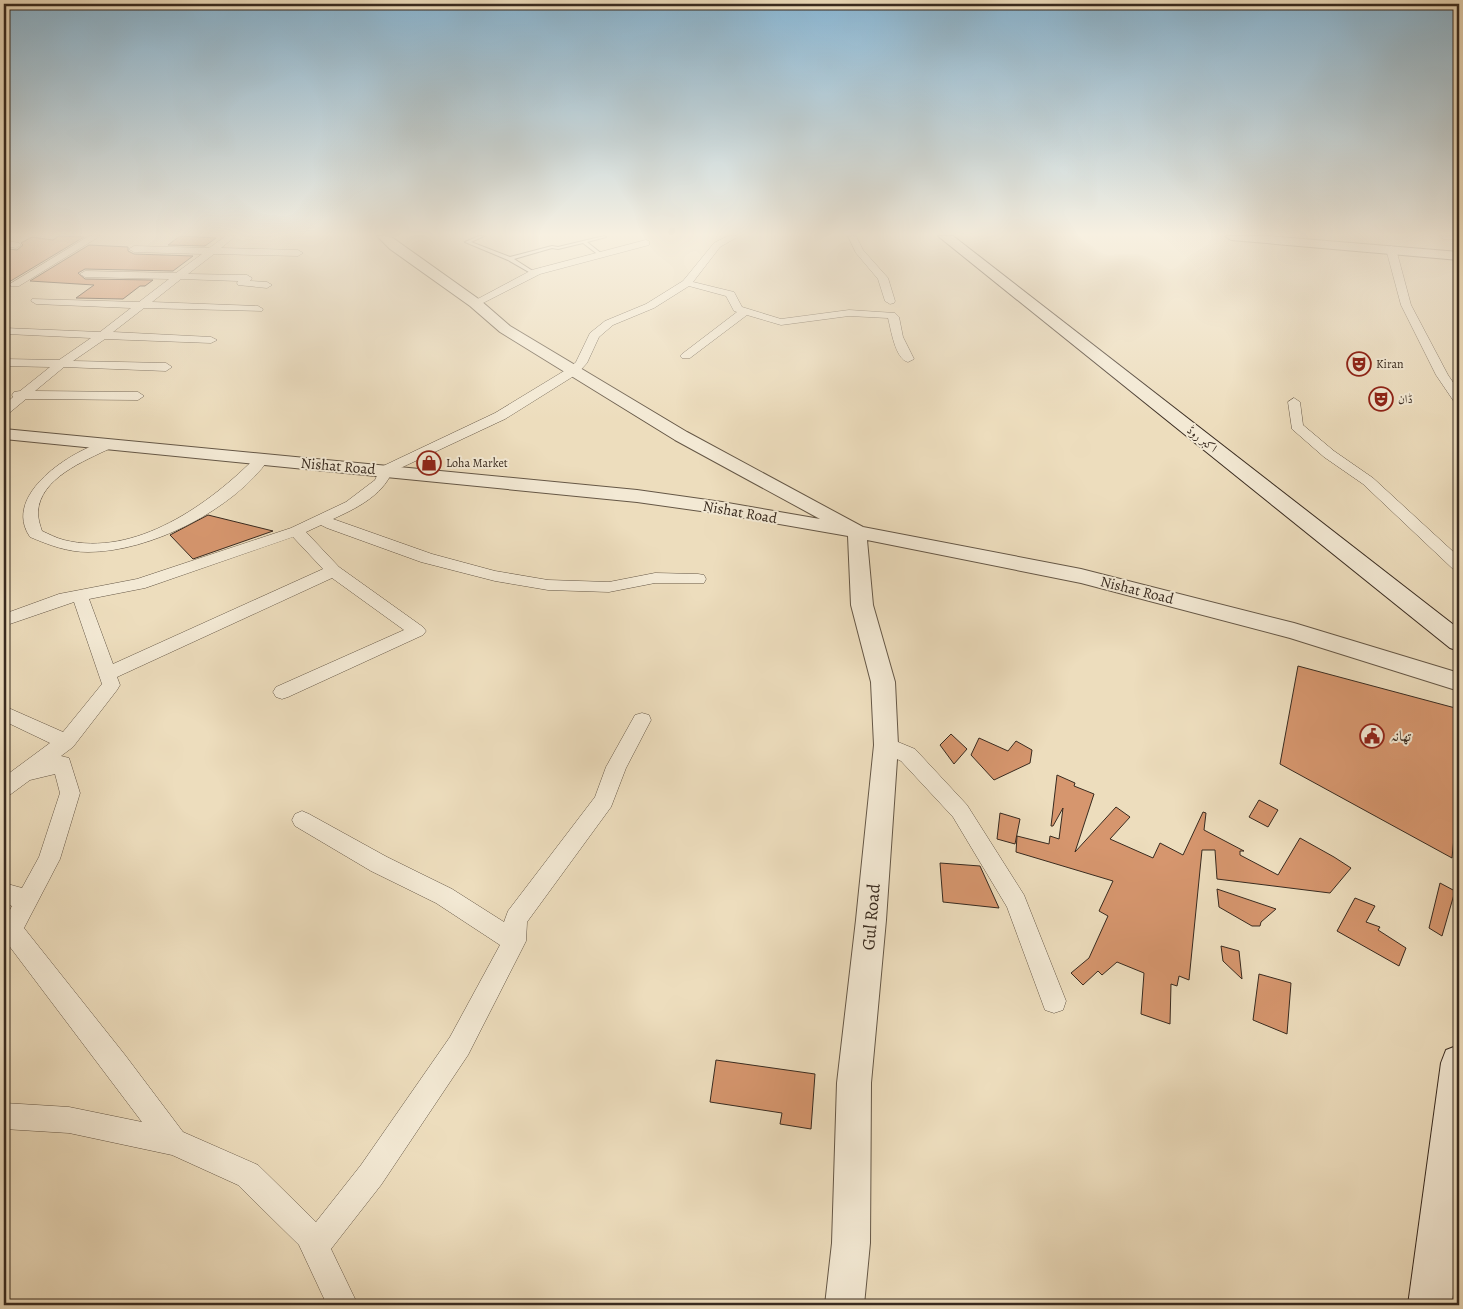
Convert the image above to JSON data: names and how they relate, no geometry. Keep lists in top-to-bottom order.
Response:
{
  "streets": {
    "main road": ["اکبر روڈ"],
    "street": ["Nishat Road", "Gul Road"]
  },
  "crossings": [
    ["Nishat Road", "Gul Road"]
  ],
  "places": {
    "theatre": ["Kiran", "ڈان"],
    "shop": ["Loha Market"],
    "public building": ["تھانہ"]
  }
}
